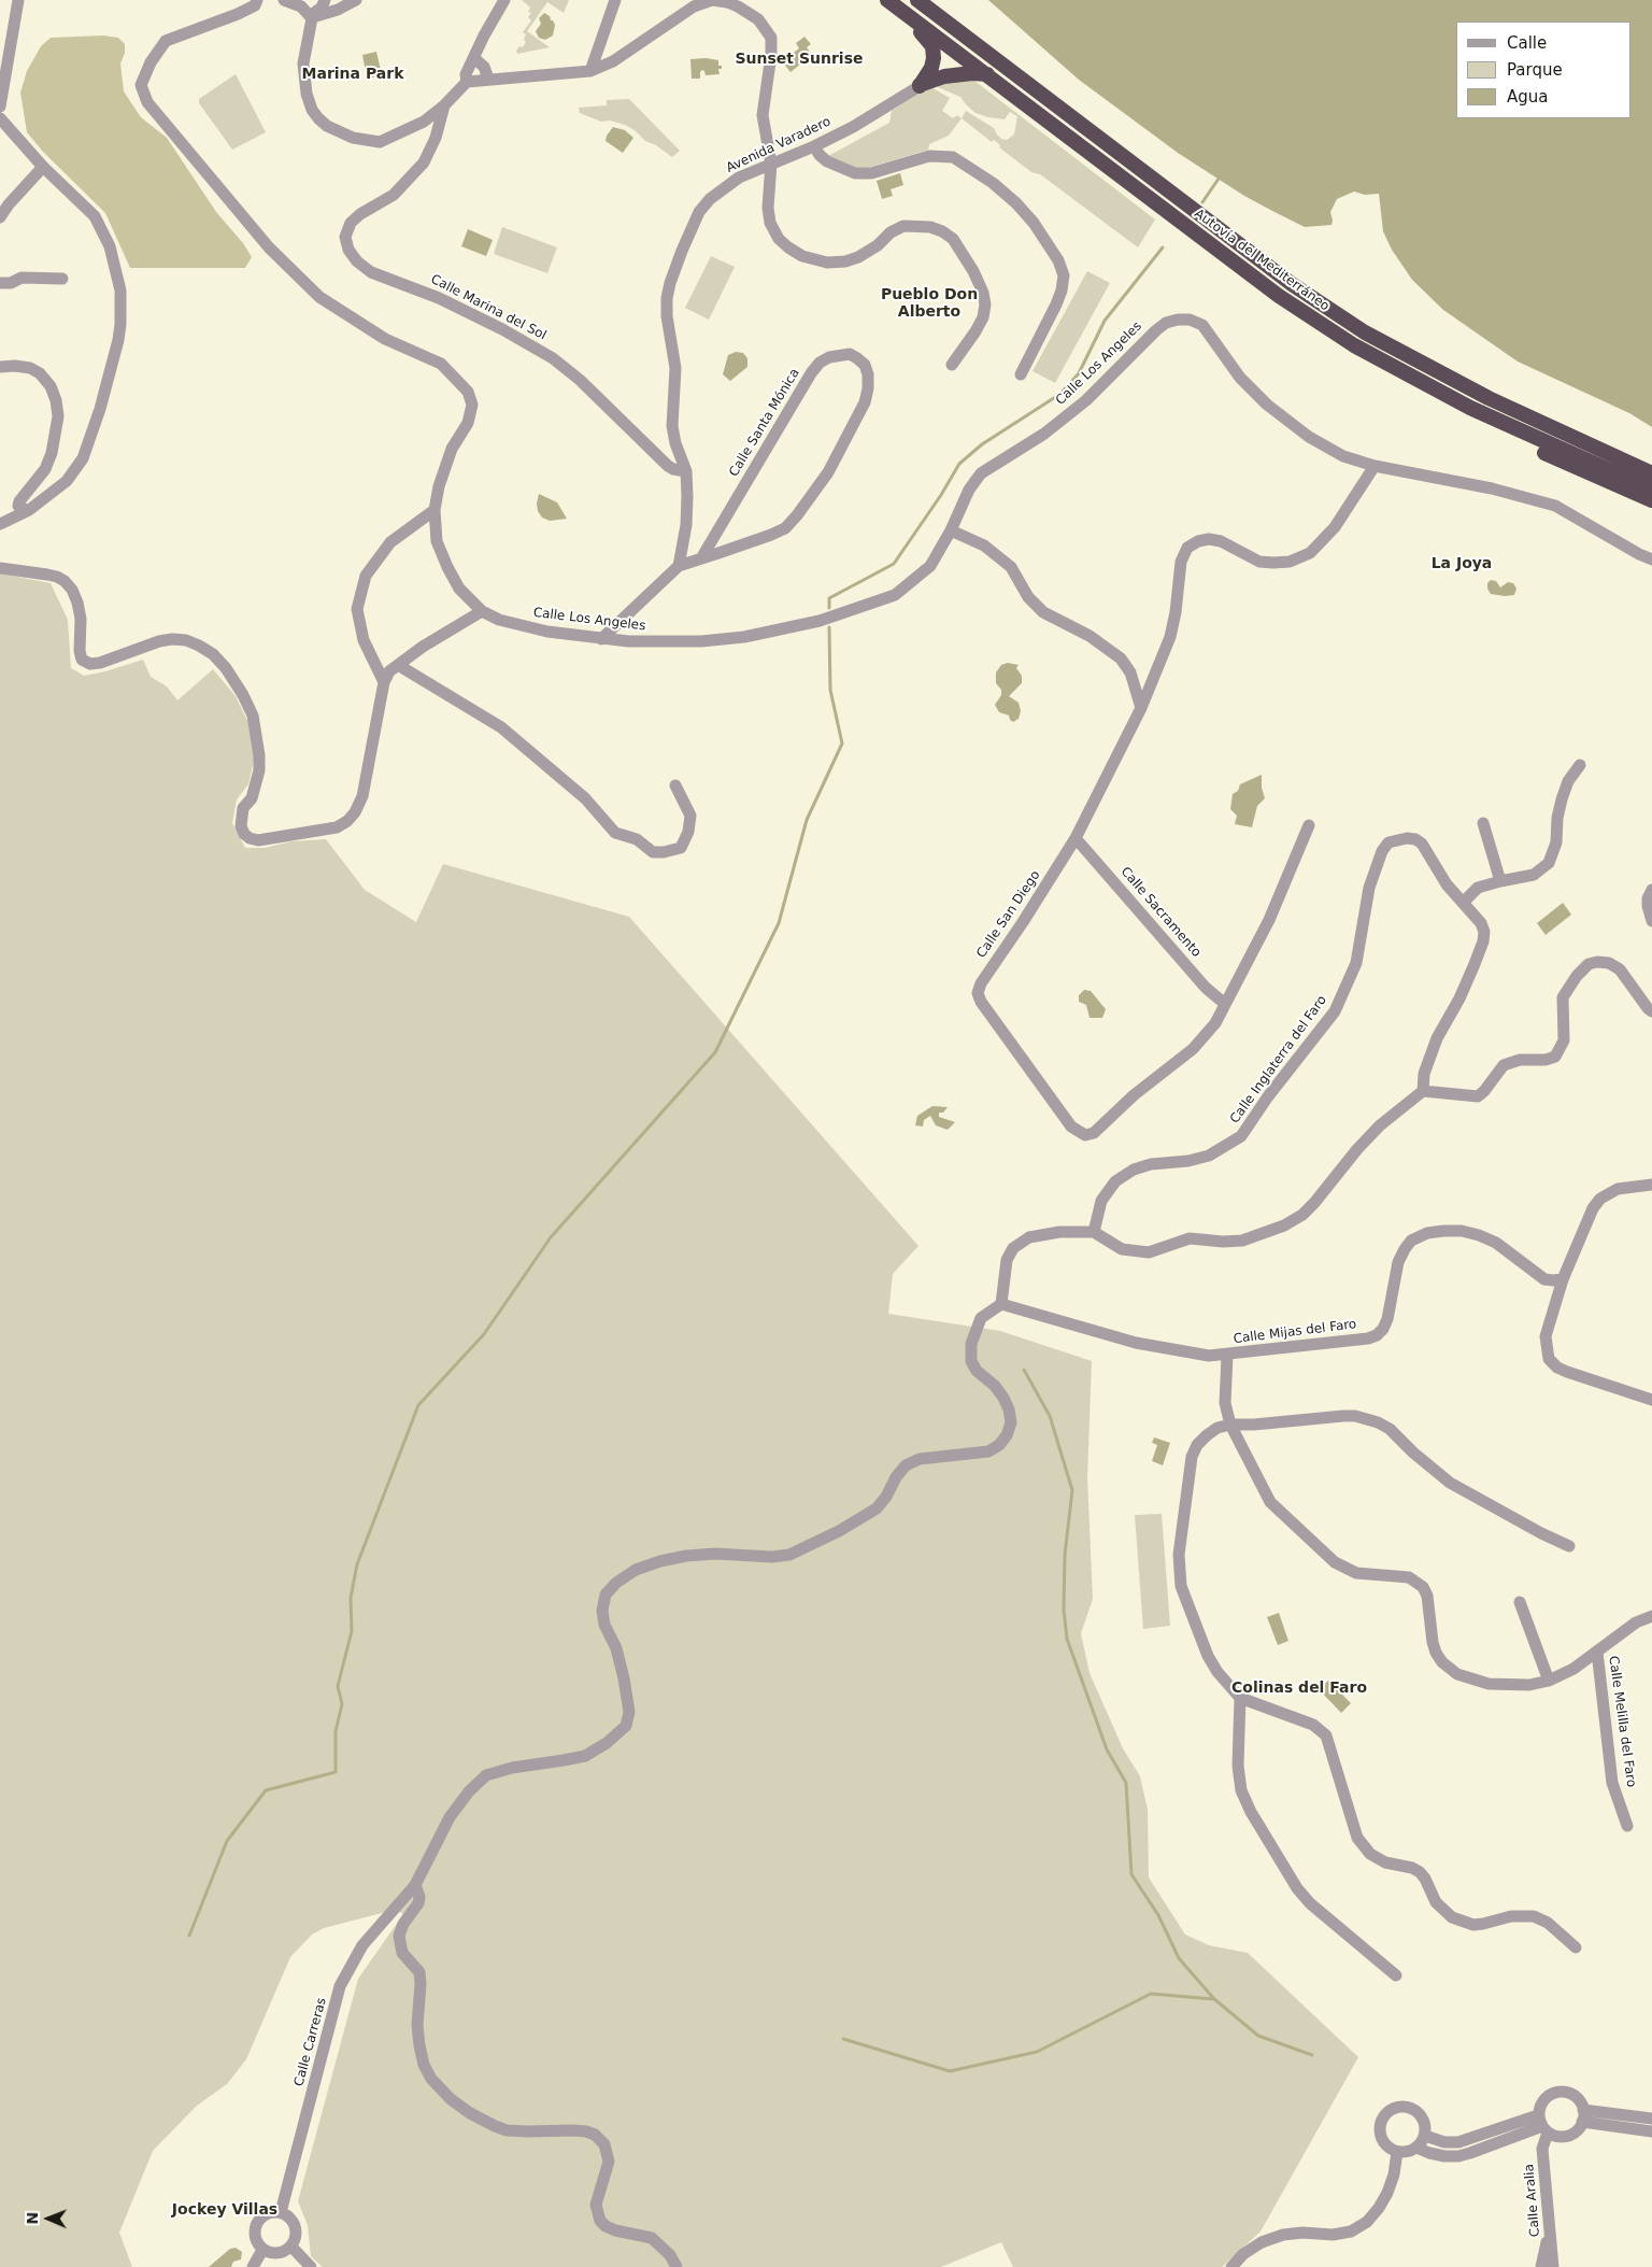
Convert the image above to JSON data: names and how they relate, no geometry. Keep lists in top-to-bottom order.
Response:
{
  "streets": {
    "highway": ["Autovía del Mediterráneo"],
    "street": [
      "Avenida Varadero",
      "Calle Marina del Sol",
      "Calle Los Angeles",
      "Calle Santa Mónica",
      "Calle Sacramento",
      "Calle San Diego",
      "Calle Inglaterra del Faro",
      "Calle Mijas del Faro",
      "Calle Melilla del Faro",
      "Calle Carreras",
      "Calle Aralia"
    ]
  },
  "crossings": [
    ["Avenida Varadero", "Calle Marina del Sol"],
    ["Avenida Varadero", "Calle Santa Mónica"],
    ["Calle Los Angeles", "Calle San Diego"],
    ["Calle Sacramento", "Calle San Diego"]
  ],
  "districts": [
    "Sunset Sunrise",
    "Marina Park",
    "Pueblo Don Alberto",
    "La Joya",
    "Colinas del Faro",
    "Jockey Villas"
  ],
  "legend": ["Calle", "Parque", "Agua"],
  "north": "left"
}
